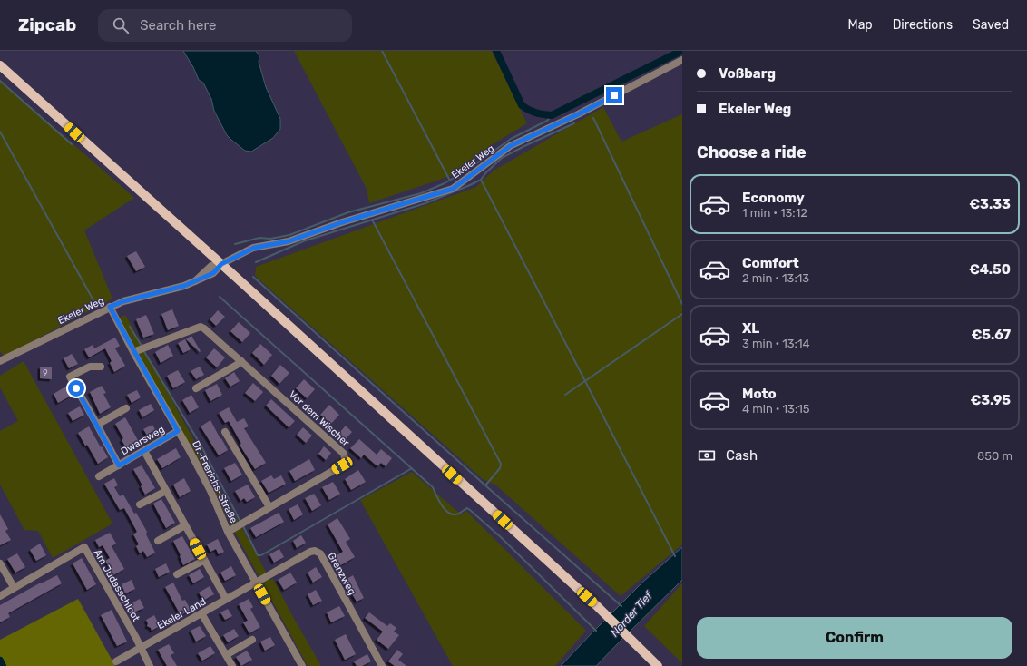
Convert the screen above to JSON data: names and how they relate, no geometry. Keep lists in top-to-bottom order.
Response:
{
  "streets": {
    "street": [
      "Ekeler Weg",
      "Vor dem Wischer",
      "Dwarsweg",
      "Dr.-Frerichs-Straße",
      "Grenzweg",
      "Am Judasschloot",
      "Ekeler Land"
    ]
  },
  "crossings": [
    ["Ekeler Weg", "Dr.-Frerichs-Straße"],
    ["Vor dem Wischer", "Dr.-Frerichs-Straße"],
    ["Dwarsweg", "Dr.-Frerichs-Straße"],
    ["Dr.-Frerichs-Straße", "Grenzweg"],
    ["Dr.-Frerichs-Straße", "Ekeler Land"],
    ["Grenzweg", "Ekeler Land"],
    ["Am Judasschloot", "Ekeler Land"]
  ],
  "water": ["Norder Tief"],
  "house_numbers": ["9"],
  "page": {
    "header": "Zipcab",
    "search": "Search here",
    "nav": ["Map", "Directions", "Saved"],
    "banner": ["Voßbarg", "Ekeler Weg"],
    "heading": "Choose a ride",
    "list": [
      {
        "name": "Economy",
        "note": "1 min · 13:12",
        "value": "€3.33"
      },
      {
        "name": "Comfort",
        "note": "2 min · 13:13",
        "value": "€4.50"
      },
      {
        "name": "XL",
        "note": "3 min · 13:14",
        "value": "€5.67"
      },
      {
        "name": "Moto",
        "note": "4 min · 13:15",
        "value": "€3.95"
      }
    ],
    "pay": ["Cash", "850 m"],
    "buttons": "Confirm"
  }
}
